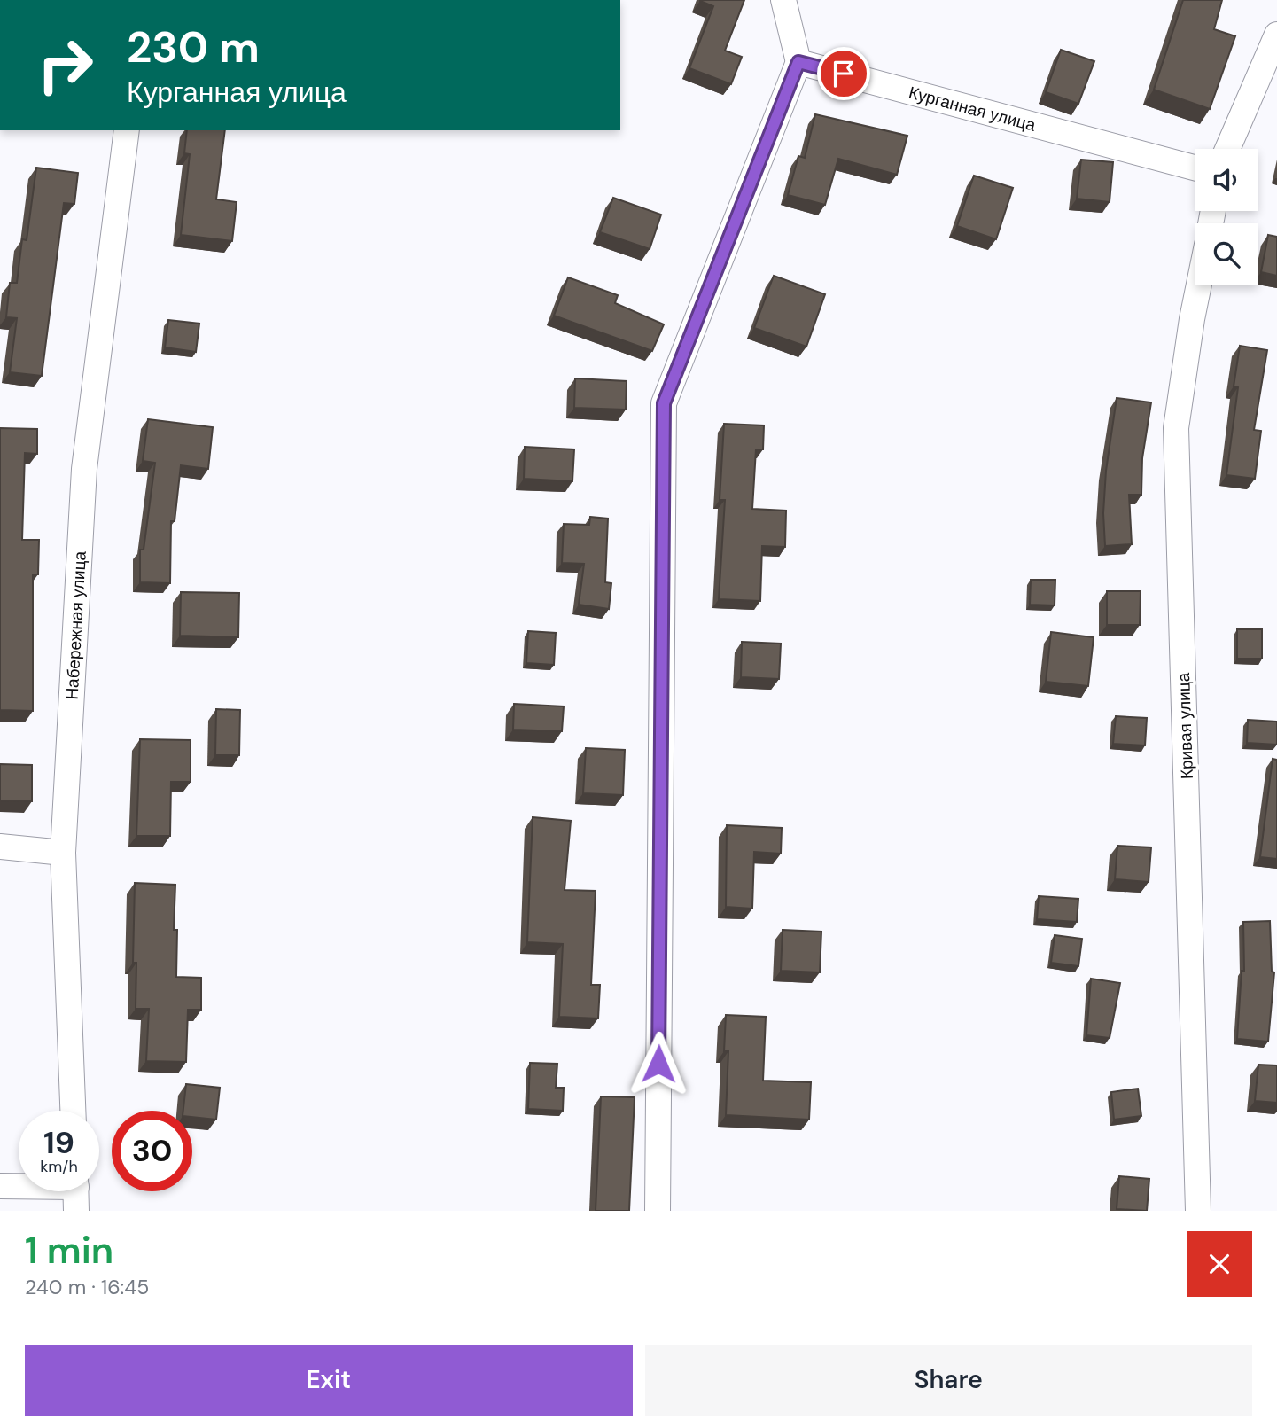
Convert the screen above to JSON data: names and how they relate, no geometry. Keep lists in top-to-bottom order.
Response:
{
  "streets": {
    "street": ["Курганная улица", "Набережная улица", "Кривая улица"]
  },
  "page": {
    "turn": ["230 m", "Курганная улица"],
    "speed": "19 km/h",
    "limit": "30",
    "heading": ["1 min", "240 m · 16:45"],
    "buttons": ["Exit", "Share"]
  }
}
